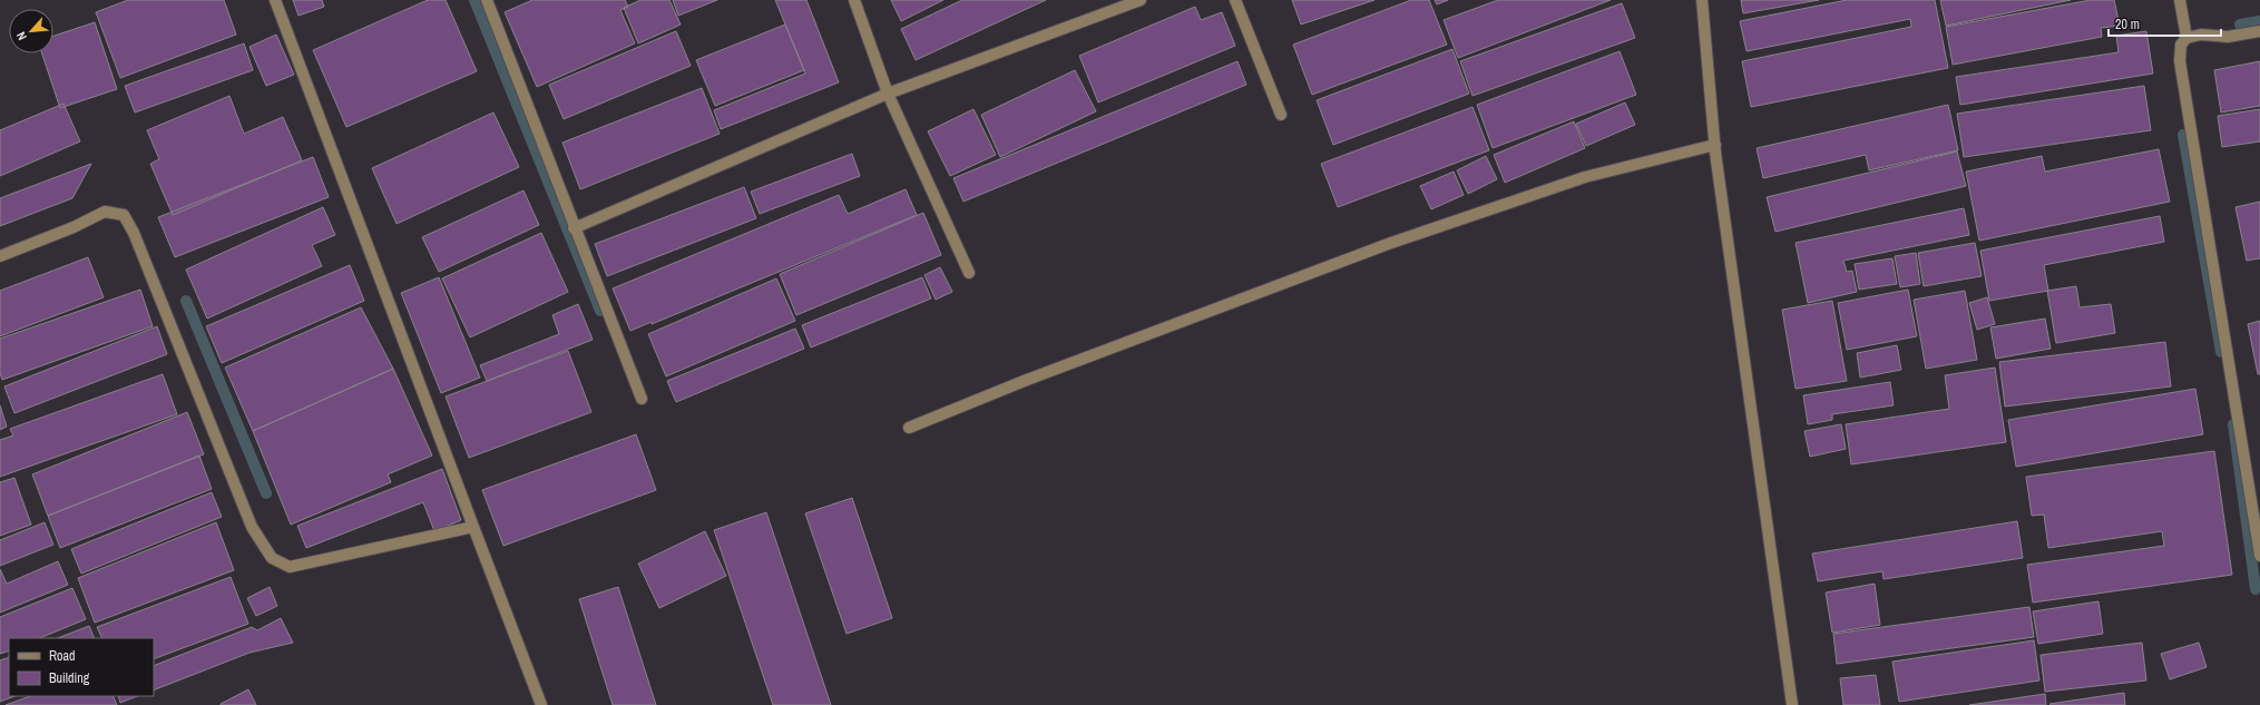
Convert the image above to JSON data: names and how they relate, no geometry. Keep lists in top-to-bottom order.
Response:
{
  "legend": ["Road", "Building"],
  "scale_bar": "20 m",
  "north": "bottom left"
}
